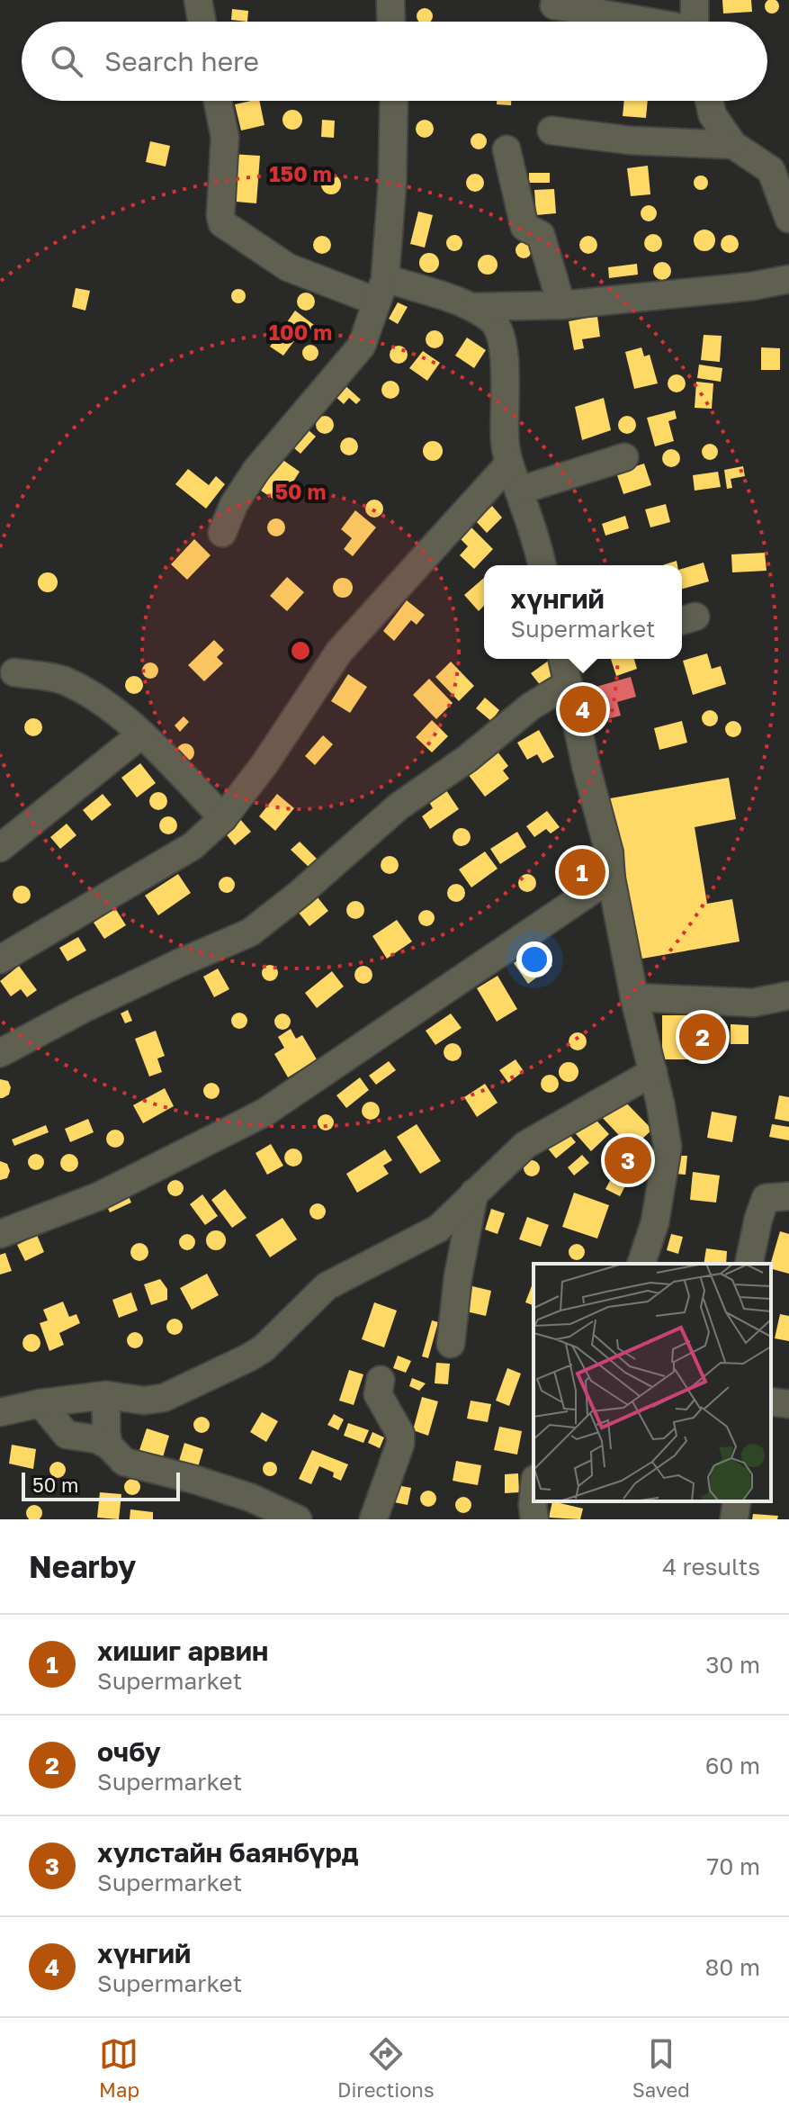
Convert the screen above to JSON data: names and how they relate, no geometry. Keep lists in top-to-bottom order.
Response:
{
  "scale_bar": "50 m",
  "page": {
    "search": "Search here",
    "popup": ["хүнгий", "Supermarket"],
    "pins": [
      "4",
      "1",
      "2",
      "3"
    ],
    "scale": "50 m",
    "heading": ["Nearby", "4 results"],
    "list": [
      {
        "mark": "1",
        "name": "хишиг арвин",
        "note": "Supermarket",
        "value": "30 m"
      },
      {
        "mark": "2",
        "name": "очбу",
        "note": "Supermarket",
        "value": "60 m"
      },
      {
        "mark": "3",
        "name": "хулстайн баянбүрд",
        "note": "Supermarket",
        "value": "70 m"
      },
      {
        "mark": "4",
        "name": "хүнгий",
        "note": "Supermarket",
        "value": "80 m"
      }
    ],
    "nav": ["Map", "Directions", "Saved"]
  },
  "rings": ["150 m", "100 m", "50 m"]
}
